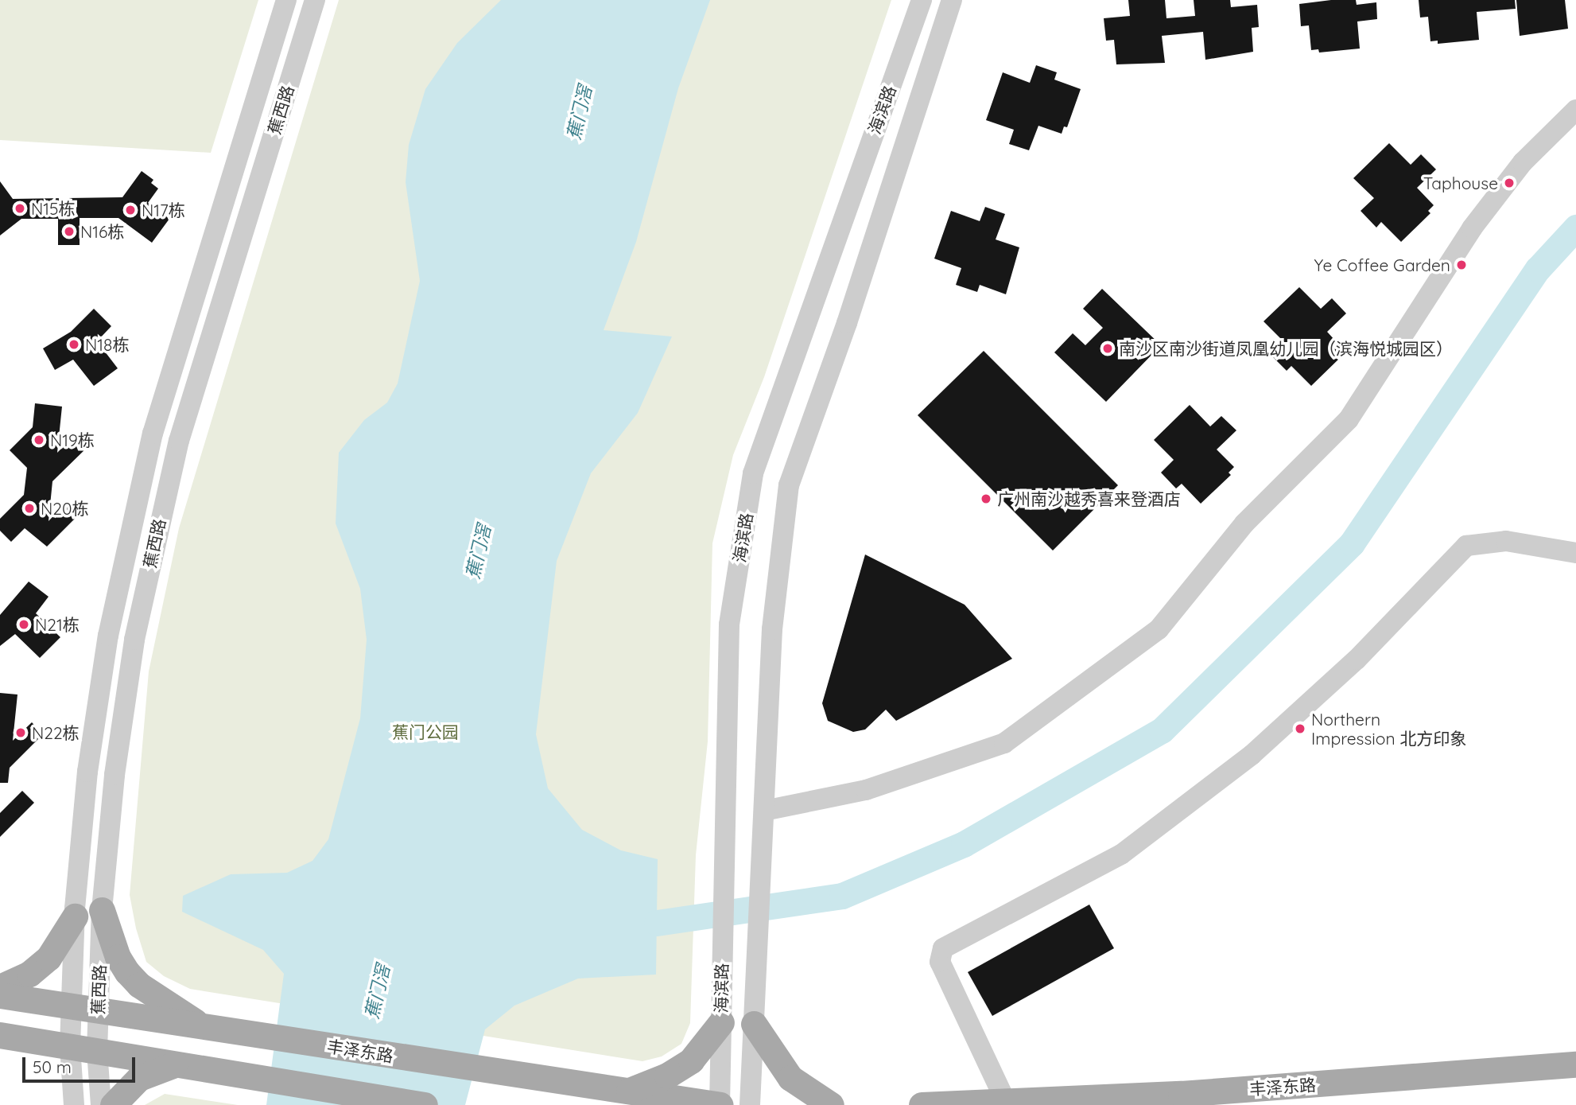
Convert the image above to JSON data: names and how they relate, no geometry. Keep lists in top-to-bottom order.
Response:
{
  "streets": {
    "main road": ["丰泽东路"],
    "street": ["蕉西路", "海滨路"]
  },
  "crossings": [
    ["蕉西路", "丰泽东路"],
    ["海滨路", "丰泽东路"]
  ],
  "water": ["蕉门滘"],
  "parks": ["蕉门公园"],
  "places": [
    "Taphouse",
    "N15栋",
    "N17栋",
    "N16栋",
    "Ye Coffee Garden",
    "N18栋",
    "南沙区南沙街道凤凰幼儿园（滨海悦城园区）",
    "N19栋",
    "广州南沙越秀喜来登酒店",
    "N20栋",
    "N21栋",
    "Northern Impression 北方印象",
    "N22栋"
  ],
  "scale_bar": "50 m"
}
